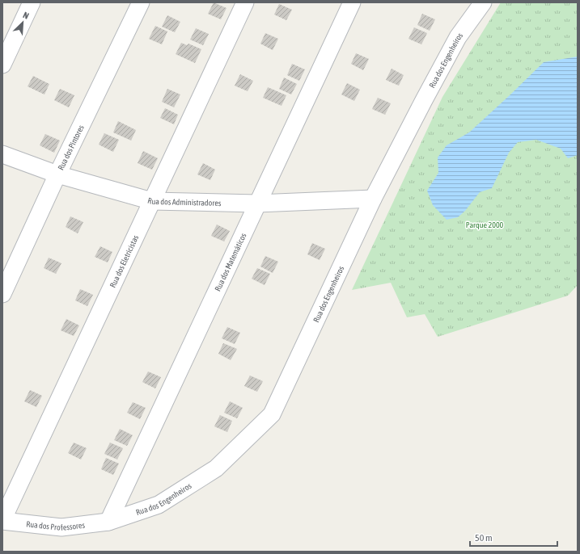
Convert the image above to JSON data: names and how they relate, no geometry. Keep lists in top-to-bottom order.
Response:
{
  "streets": {
    "street": [
      "Rua dos Engenheiros",
      "Rua dos Pintores",
      "Rua dos Administradores",
      "Rua dos Eletricistas",
      "Rua dos Matemáticos",
      "Rua dos Professores"
    ]
  },
  "crossings": [
    ["Rua dos Engenheiros", "Rua dos Administradores"],
    ["Rua dos Engenheiros", "Rua dos Matemáticos"],
    ["Rua dos Engenheiros", "Rua dos Professores"],
    ["Rua dos Pintores", "Rua dos Administradores"],
    ["Rua dos Administradores", "Rua dos Eletricistas"],
    ["Rua dos Administradores", "Rua dos Matemáticos"],
    ["Rua dos Eletricistas", "Rua dos Professores"],
    ["Rua dos Matemáticos", "Rua dos Professores"]
  ],
  "parks": ["Parque 2000"],
  "scale_bar": "50 m",
  "north": "top right"
}
